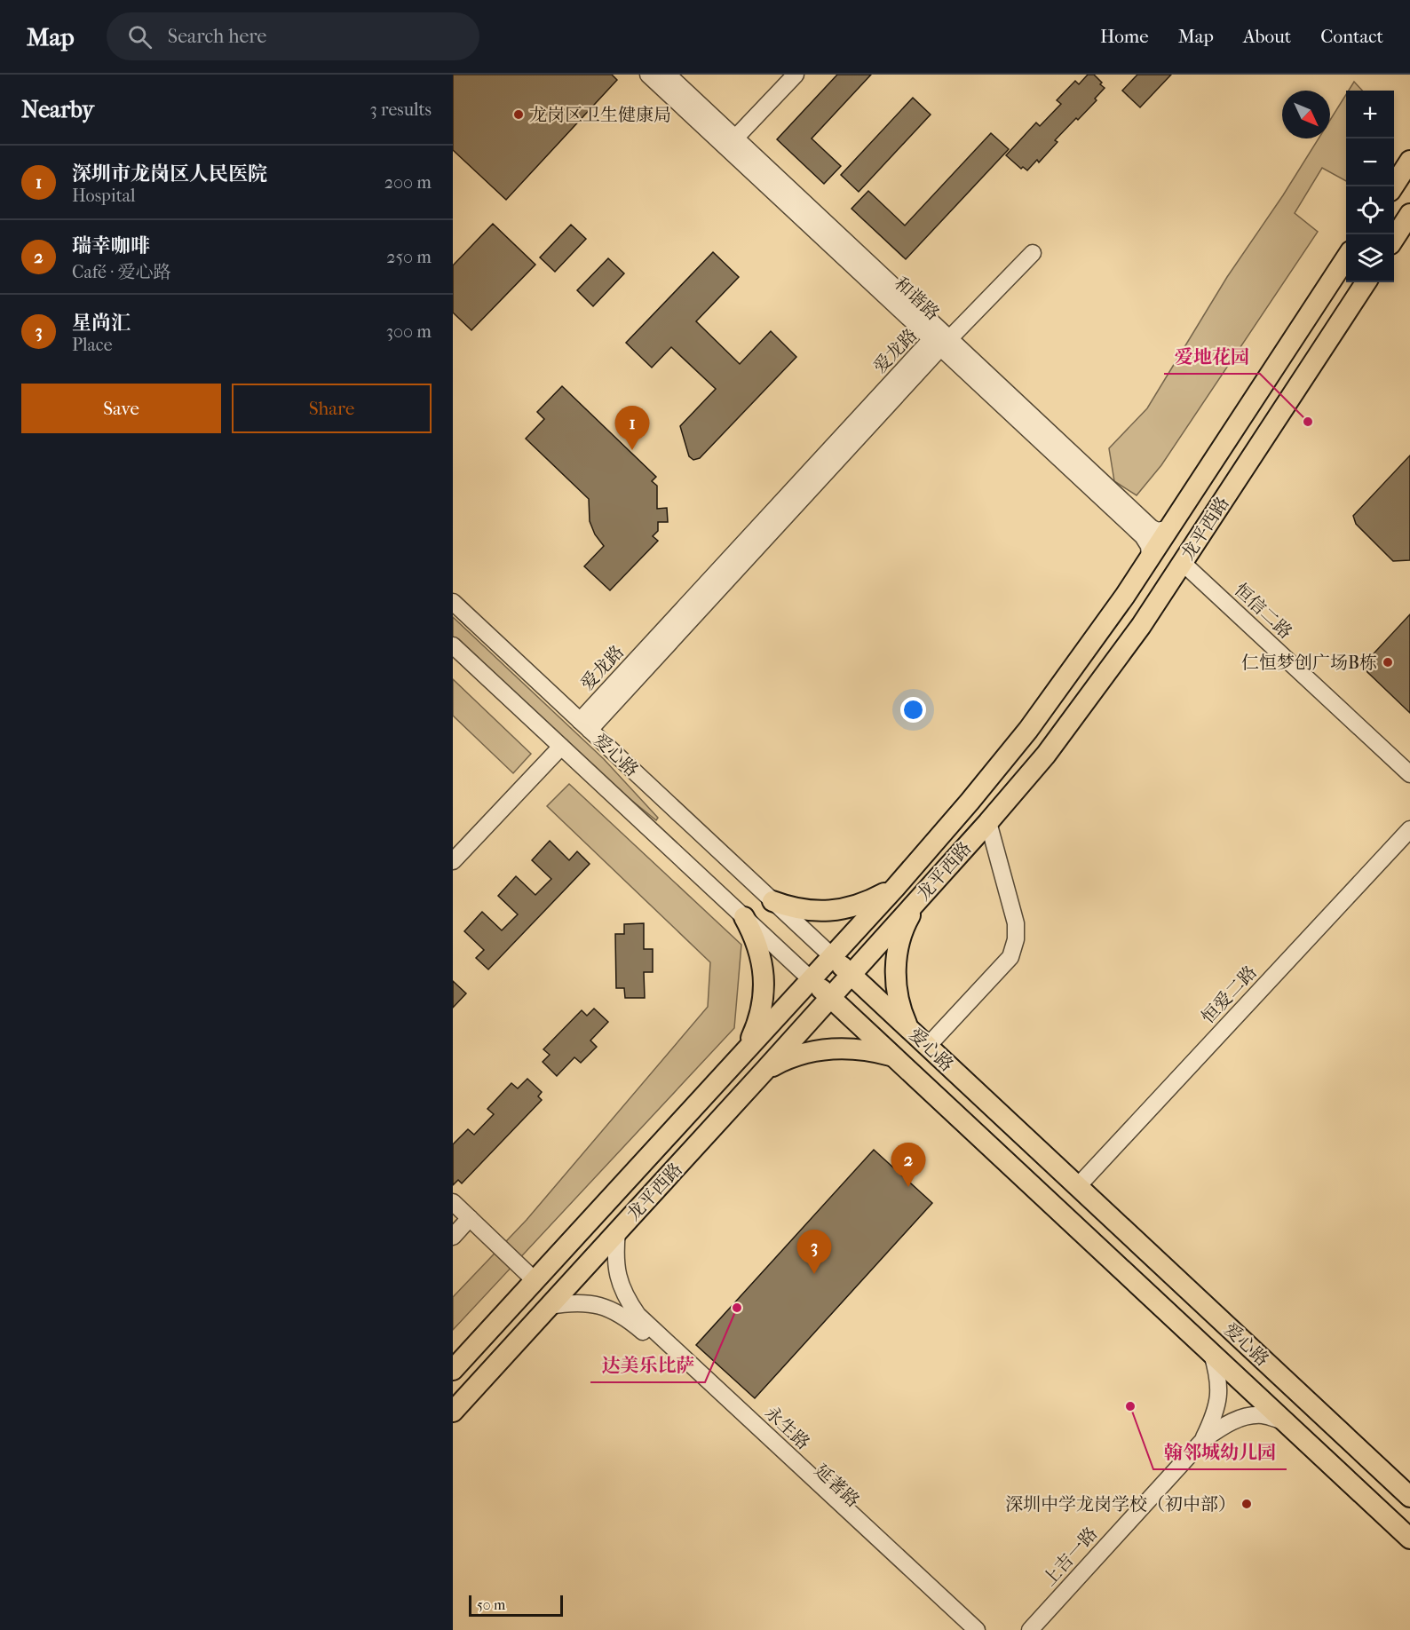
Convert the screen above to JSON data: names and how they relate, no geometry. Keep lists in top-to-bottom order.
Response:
{
  "streets": {
    "main road": ["龙平西路", "爱心路"],
    "street": [
      "和谐路",
      "爱龙路",
      "恒信二路",
      "恒爱二路",
      "永生路",
      "延著路",
      "上吉一路"
    ]
  },
  "crossings": [
    ["和谐路", "爱龙路"],
    ["和谐路", "龙平西路"],
    ["爱龙路", "爱心路"],
    ["龙平西路", "恒信二路"],
    ["龙平西路", "爱心路"],
    ["龙平西路", "永生路"],
    ["龙平西路", "延著路"],
    ["爱心路", "恒爱二路"],
    ["爱心路", "上吉一路"]
  ],
  "places": [
    "龙岗区卫生健康局",
    "爱地花园",
    "仁恒梦创广场B栋",
    "达美乐比萨",
    "翰邻城幼儿园",
    "深圳中学龙岗学校（初中部）"
  ],
  "scale_bar": "50 m",
  "north": "bottom right",
  "page": {
    "header": "Map",
    "search": "Search here",
    "nav": [
      "Home",
      "Map",
      "About",
      "Contact"
    ],
    "heading": ["Nearby", "3 results"],
    "map_buttons": ["+", "−"],
    "list": [
      {
        "mark": "1",
        "name": "深圳市龙岗区人民医院",
        "note": "Hospital",
        "value": "200 m"
      },
      {
        "mark": "2",
        "name": "瑞幸咖啡",
        "note": "Café · 爱心路",
        "value": "250 m"
      },
      {
        "mark": "3",
        "name": "星尚汇",
        "note": "Place",
        "value": "300 m"
      }
    ],
    "buttons": ["Save", "Share"],
    "pins": ["1", "2", "3"],
    "scale": "50 m"
  }
}
